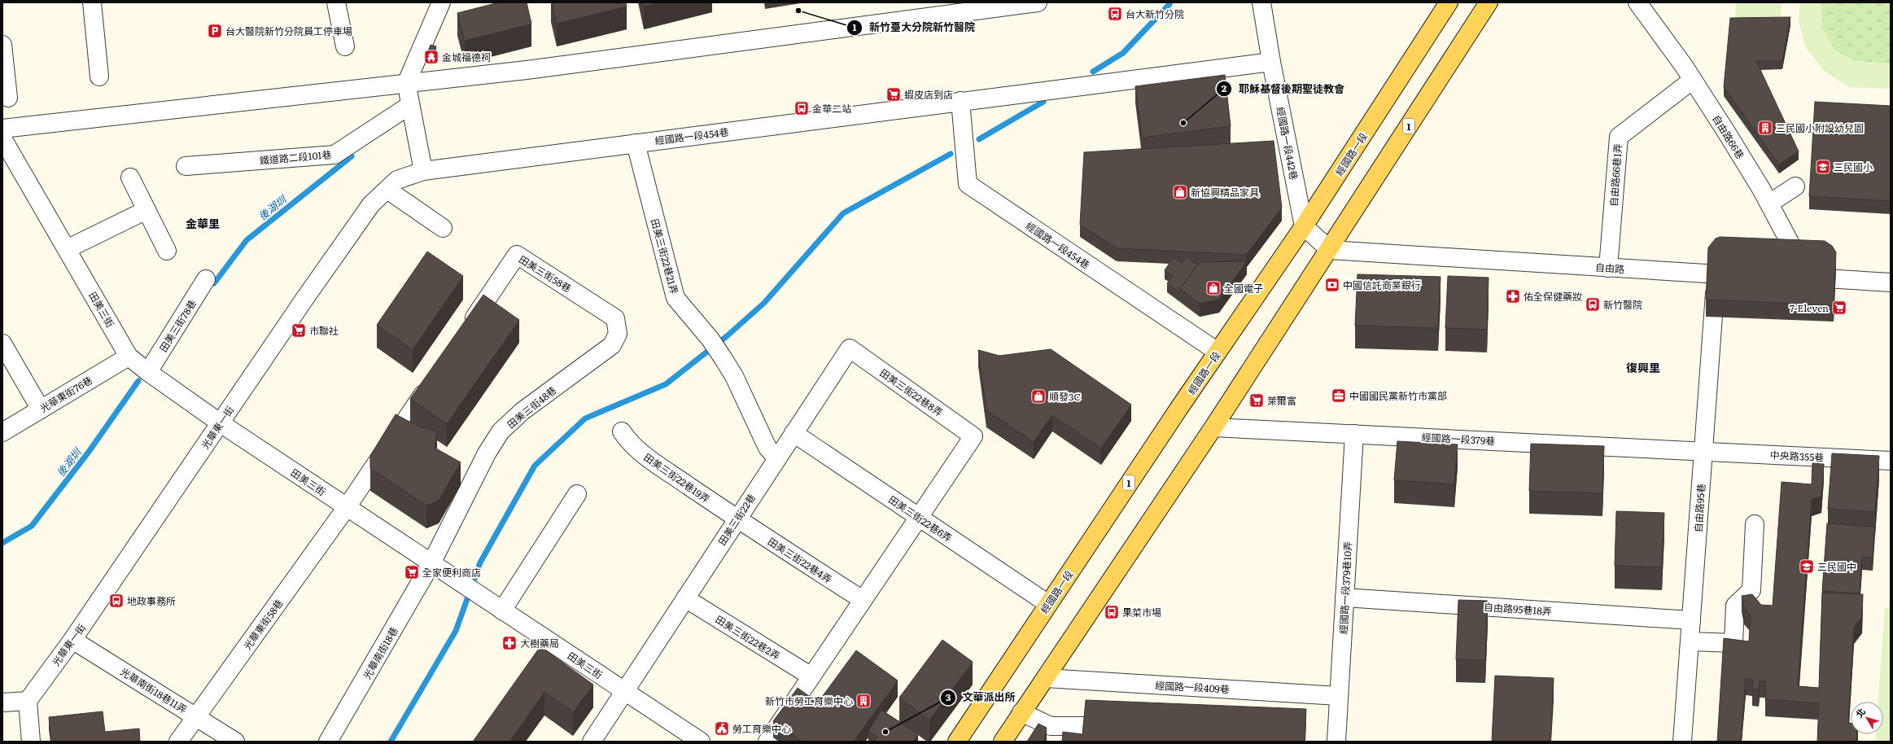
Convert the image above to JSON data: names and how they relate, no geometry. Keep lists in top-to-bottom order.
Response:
{
  "streets": {
    "main road": ["1", "經國路一段"],
    "street": [
      "經國路一段454巷",
      "自由路66巷",
      "經國路一段442巷",
      "鐵道路二段101巷",
      "自由路66巷1弄",
      "田美三街22巷21弄",
      "自由路",
      "田美三街58巷",
      "田美三街",
      "田美三街78巷",
      "田美三街22巷8弄",
      "光華東街76巷",
      "田美三街48巷",
      "光華東一街",
      "經國路一段379巷",
      "中央路355巷",
      "田美三街22巷19弄",
      "自由路95巷",
      "田美三街22巷6弄",
      "田美三街22巷",
      "田美三街22巷4弄",
      "經國路一段379巷10弄",
      "自由路95巷18弄",
      "光華東街58巷",
      "田美三街22巷2弄",
      "光華南街18巷",
      "經國路一段409巷",
      "光華南街18巷11弄"
    ]
  },
  "crossings": [
    ["1", "自由路"],
    ["1", "經國路一段379巷"],
    ["1", "經國路一段409巷"],
    ["經國路一段454巷", "經國路一段442巷"],
    ["經國路一段454巷", "經國路一段"],
    ["經國路一段454巷", "田美三街22巷21弄"],
    ["經國路一段454巷", "光華東一街"],
    ["自由路66巷", "自由路66巷1弄"],
    ["經國路一段442巷", "經國路一段"],
    ["經國路一段", "田美三街22巷6弄"],
    ["自由路66巷1弄", "自由路"],
    ["田美三街22巷21弄", "田美三街22巷"],
    ["自由路", "自由路95巷"],
    ["田美三街58巷", "田美三街48巷"],
    ["田美三街", "田美三街78巷"],
    ["田美三街", "光華東街76巷"],
    ["田美三街", "田美三街48巷"],
    ["田美三街", "光華東一街"],
    ["田美三街", "田美三街22巷"],
    ["田美三街", "光華東街58巷"],
    ["田美三街", "光華南街18巷"],
    ["田美三街22巷8弄", "田美三街22巷6弄"],
    ["田美三街22巷8弄", "田美三街22巷"],
    ["田美三街48巷", "光華南街18巷"],
    ["光華東一街", "光華南街18巷11弄"],
    ["經國路一段379巷", "中央路355巷"],
    ["經國路一段379巷", "自由路95巷"],
    ["經國路一段379巷", "經國路一段379巷10弄"],
    ["中央路355巷", "自由路95巷"],
    ["田美三街22巷19弄", "田美三街22巷"],
    ["田美三街22巷19弄", "田美三街22巷4弄"],
    ["自由路95巷", "自由路95巷18弄"],
    ["田美三街22巷6弄", "田美三街22巷"],
    ["田美三街22巷", "田美三街22巷4弄"],
    ["田美三街22巷", "田美三街22巷2弄"],
    ["經國路一段379巷10弄", "自由路95巷18弄"],
    ["經國路一段379巷10弄", "經國路一段409巷"],
    ["光華東街58巷", "光華南街18巷11弄"]
  ],
  "districts": ["金華里", "復興里"],
  "water": ["後湖圳"],
  "places": {
    "other": ["新竹臺大分院新竹醫院", "耶穌基督後期聖徒教會", "文華派出所"],
    "bus stop": [
      "台大新竹分院",
      "金華二站",
      "新竹醫院",
      "地政事務所",
      "果菜市場"
    ],
    "parking": ["台大醫院新竹分院員工停車場"],
    "temple": ["金城福德祠"],
    "supermarket": [
      "蝦皮店到店",
      "7-Eleven",
      "市聯社",
      "萊爾富",
      "全家便利商店"
    ],
    "building": ["三民國小附設幼兒園", "新竹市勞工育樂中心"],
    "school or university": ["三民國小", "三民國中"],
    "shop": ["新協興精品家具", "全國電子", "順發3C"],
    "bank": ["中國信託商業銀行"],
    "pharmacy": ["佑全保健藥妝", "大樹藥局"],
    "office": ["中國國民黨新竹市黨部"],
    "public building": ["勞工育樂中心"]
  },
  "north": "top left"
}
